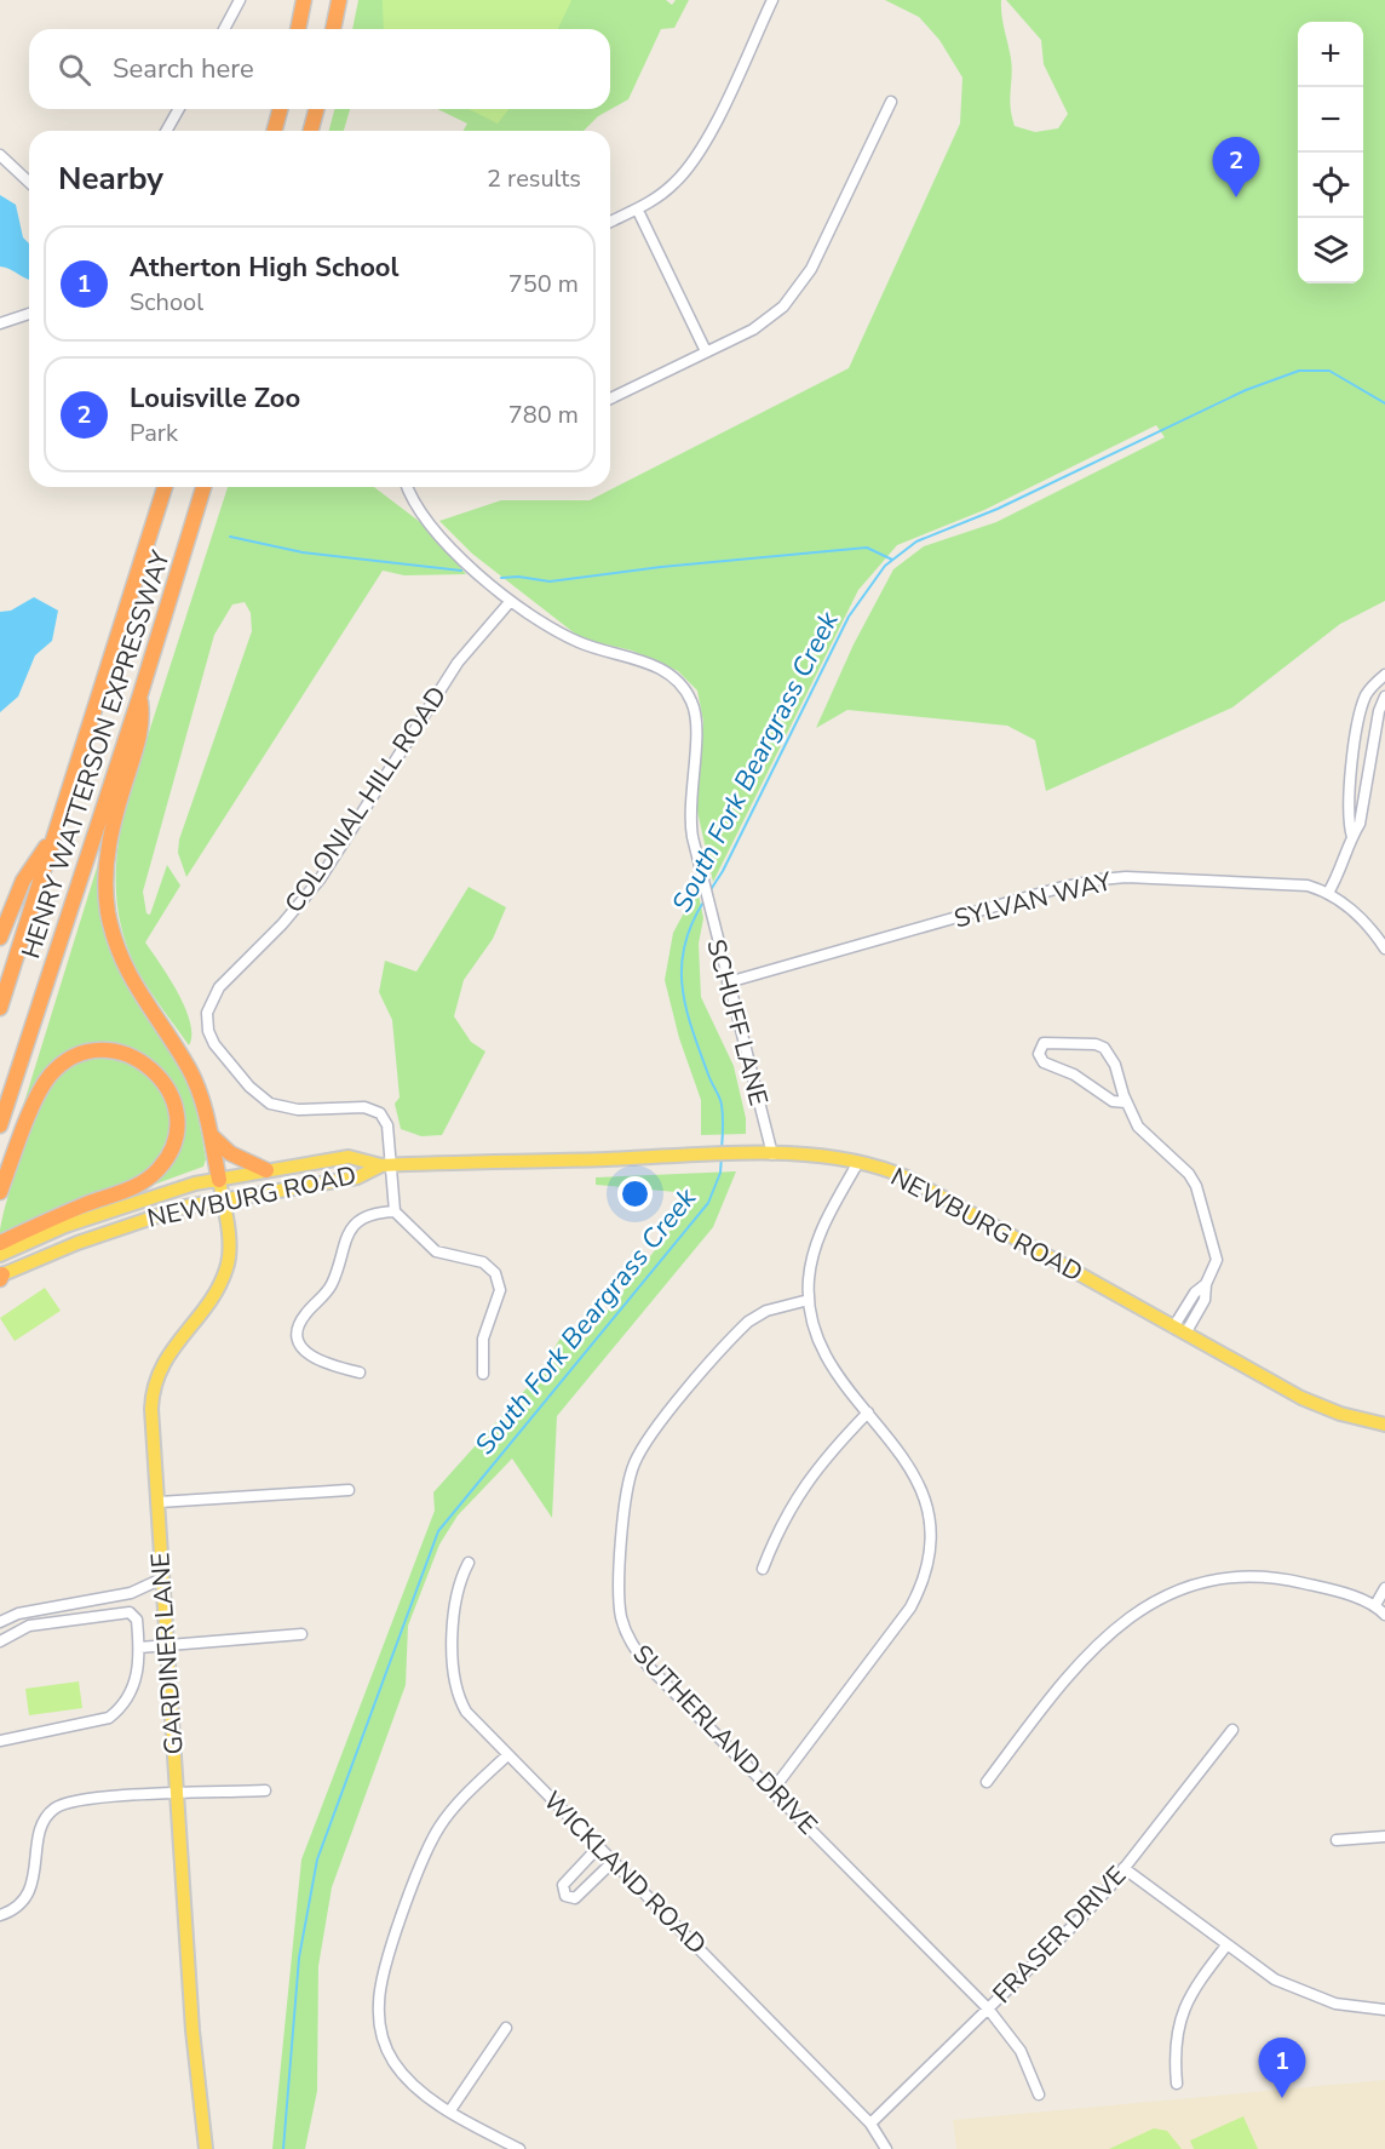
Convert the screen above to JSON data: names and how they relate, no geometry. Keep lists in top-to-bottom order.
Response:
{
  "streets": {
    "highway": ["HENRY WATTERSON EXPRESSWAY"],
    "main road": ["NEWBURG ROAD", "GARDINER LANE"],
    "street": [
      "COLONIAL HILL ROAD",
      "SYLVAN WAY",
      "SCHUFF LANE",
      "SUTHERLAND DRIVE",
      "WICKLAND ROAD",
      "FRASER DRIVE"
    ]
  },
  "crossings": [
    ["COLONIAL HILL ROAD", "SCHUFF LANE"],
    ["COLONIAL HILL ROAD", "NEWBURG ROAD"],
    ["SYLVAN WAY", "SCHUFF LANE"],
    ["SCHUFF LANE", "NEWBURG ROAD"],
    ["NEWBURG ROAD", "GARDINER LANE"],
    ["SUTHERLAND DRIVE", "FRASER DRIVE"],
    ["WICKLAND ROAD", "FRASER DRIVE"]
  ],
  "water": ["South Fork Beargrass Creek"],
  "page": {
    "map_buttons": ["+", "−"],
    "search": "Search here",
    "heading": ["Nearby", "2 results"],
    "pins": ["2", "1"],
    "list": [
      {
        "mark": "1",
        "name": "Atherton High School",
        "note": "School",
        "value": "750 m"
      },
      {
        "mark": "2",
        "name": "Louisville Zoo",
        "note": "Park",
        "value": "780 m"
      }
    ]
  }
}
